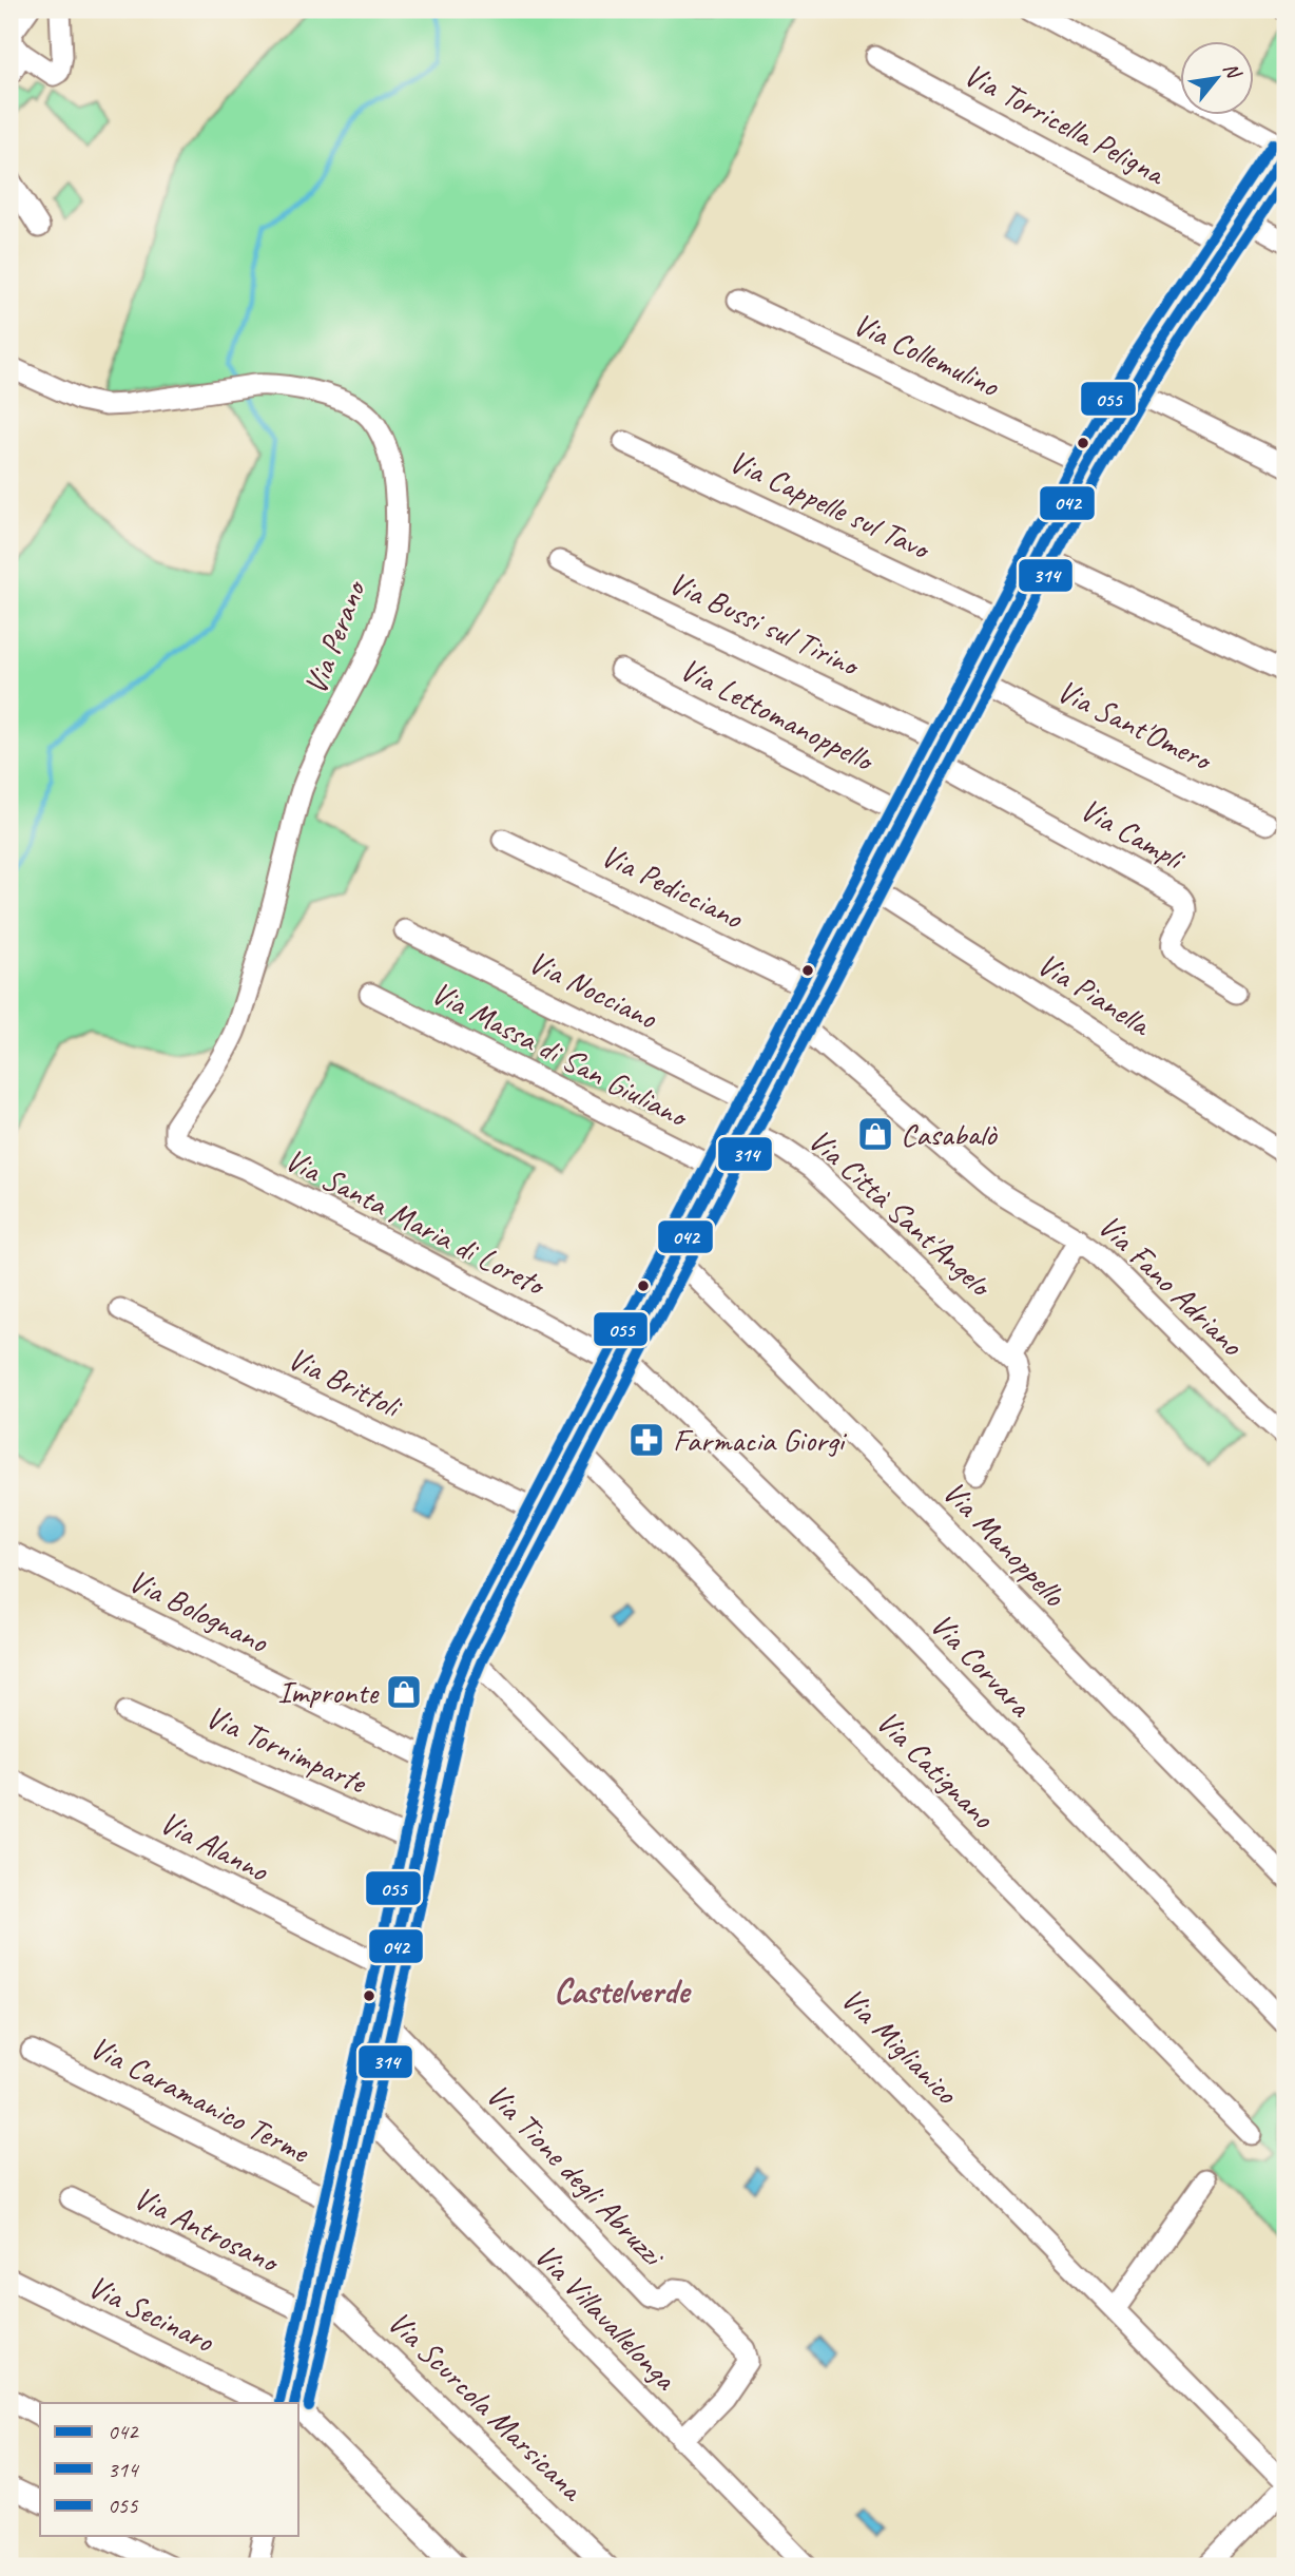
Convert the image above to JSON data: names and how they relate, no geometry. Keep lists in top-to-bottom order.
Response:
{
  "streets": {
    "street": [
      "Via Torricella Peligna",
      "Via Collemulino",
      "Via Cappelle sul Tavo",
      "Via Bussi sul Tirino",
      "Via Perano",
      "Via Lettomanoppello",
      "Via Sant'Omero",
      "Via Campli",
      "Via Pedicciano",
      "Via Nocciano",
      "Via Pianella",
      "Via Massa di San Giuliano",
      "Via Città Sant'Angelo",
      "Via Santa Maria di Loreto",
      "Via Fano Adriano",
      "Via Brittoli",
      "Via Manoppello",
      "Via Bolognano",
      "Via Corvara",
      "Via Tornimparte",
      "Via Catignano",
      "Via Alanno",
      "Via Miglianico",
      "Via Caramanico Terme",
      "Via Tione degli Abruzzi",
      "Via Antrosano",
      "Via Secinaro",
      "Via Villavallelonga",
      "Via Scurcola Marsicana"
    ]
  },
  "crossings": [
    ["Via Bussi sul Tirino", "Via Campli"],
    ["Via Perano", "Via Santa Maria di Loreto"],
    ["Via Santa Maria di Loreto", "Via Corvara"],
    ["Via Tione degli Abruzzi", "Via Villavallelonga"]
  ],
  "districts": ["Castelverde"],
  "places": {
    "shop": ["Casabalò", "Impronte"],
    "pharmacy": ["Farmacia Giorgi"]
  },
  "lines": ["transit line 055", "transit line 042", "transit line 314"],
  "legend": ["042", "314", "055"],
  "north": "top right"
}
